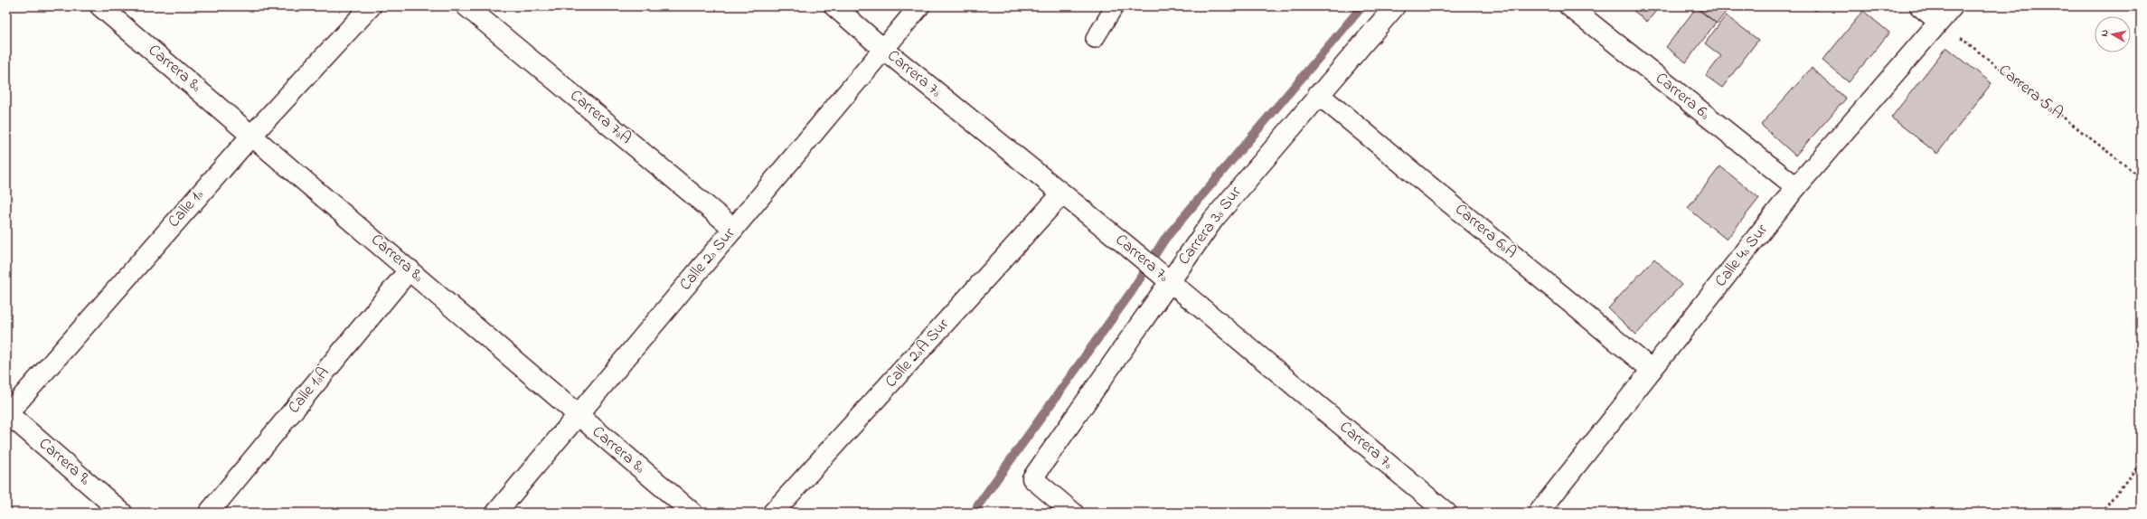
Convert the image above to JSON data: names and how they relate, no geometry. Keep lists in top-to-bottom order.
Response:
{
  "streets": {
    "street": [
      "Carrera 8ª",
      "Carrera 7ª",
      "Carrera 6ª",
      "Carrera 7ªA",
      "Calle 1ª",
      "Carrera 3ª Sur",
      "Carrera 6ªA",
      "Calle 4ª Sur",
      "Calle 2ª Sur",
      "Calle 2ªA Sur",
      "Calle 1ªA",
      "Carrera 9ª"
    ],
    "path": ["Carrera 5ªA"]
  },
  "crossings": [
    ["Carrera 8ª", "Calle 1ª"],
    ["Carrera 8ª", "Calle 2ª Sur"],
    ["Carrera 8ª", "Calle 1ªA"],
    ["Carrera 7ª", "Carrera 3ª Sur"],
    ["Carrera 7ª", "Calle 2ª Sur"],
    ["Carrera 7ª", "Calle 2ªA Sur"],
    ["Carrera 5ªA", "Calle 4ª Sur"],
    ["Carrera 6ª", "Calle 4ª Sur"],
    ["Carrera 7ªA", "Calle 2ª Sur"],
    ["Calle 1ª", "Carrera 9ª"],
    ["Carrera 3ª Sur", "Carrera 6ªA"],
    ["Carrera 6ªA", "Calle 4ª Sur"]
  ],
  "north": "left"
}
